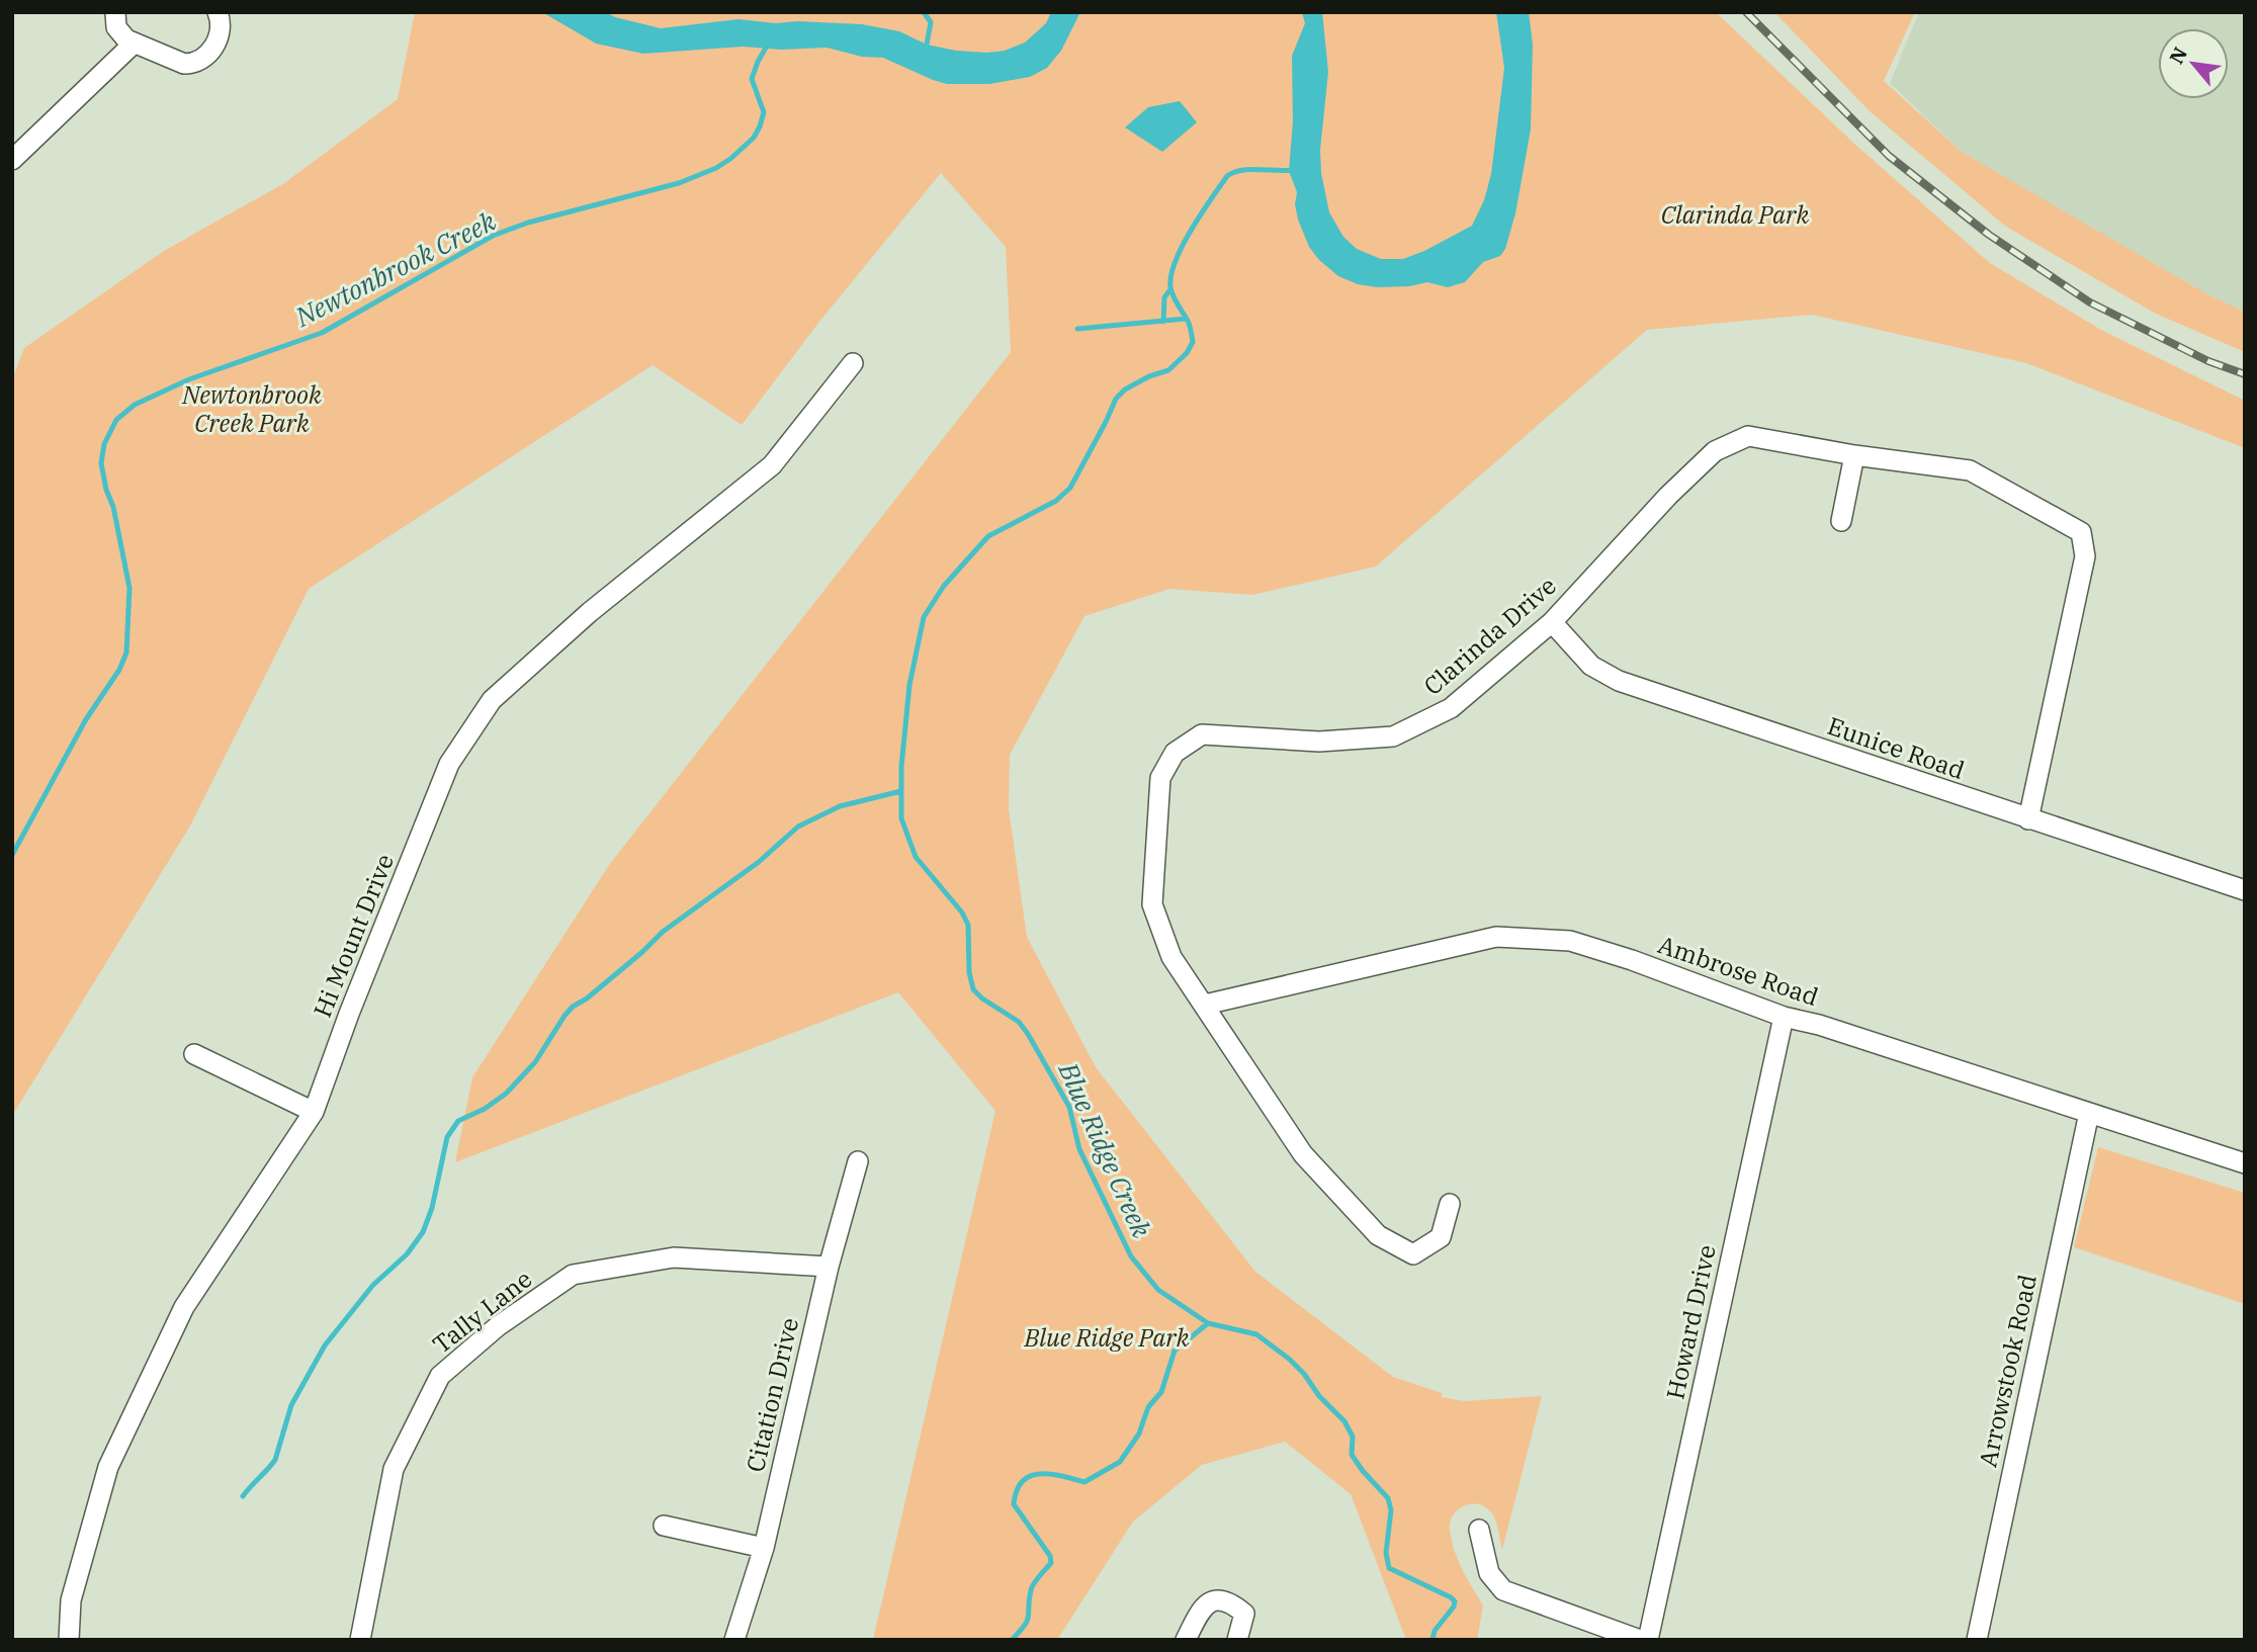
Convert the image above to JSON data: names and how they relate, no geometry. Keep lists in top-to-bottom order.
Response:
{
  "streets": {
    "street": [
      "Clarinda Drive",
      "Eunice Road",
      "Hi Mount Drive",
      "Ambrose Road",
      "Tally Lane",
      "Howard Drive",
      "Arrowstook Road",
      "Citation Drive"
    ]
  },
  "crossings": [
    ["Clarinda Drive", "Eunice Road"],
    ["Clarinda Drive", "Ambrose Road"],
    ["Ambrose Road", "Howard Drive"],
    ["Ambrose Road", "Arrowstook Road"],
    ["Tally Lane", "Citation Drive"]
  ],
  "water": ["Newtonbrook Creek", "Blue Ridge Creek"],
  "parks": ["Clarinda Park", "Newtonbrook Creek Park", "Blue Ridge Park"],
  "north": "top left"
}
